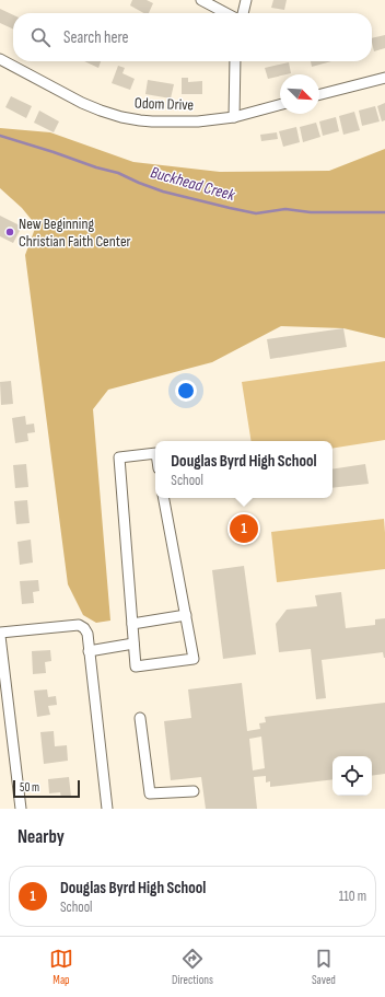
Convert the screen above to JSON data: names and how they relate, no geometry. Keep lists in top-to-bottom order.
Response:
{
  "streets": {
    "street": ["Odom Drive"]
  },
  "water": ["Buckhead Creek"],
  "places": ["New Beginning Christian Faith Center"],
  "scale_bar": "50 m",
  "north": "bottom right",
  "page": {
    "search": "Search here",
    "popup": ["Douglas Byrd High School", "School"],
    "pins": "1",
    "scale": "50 m",
    "heading": "Nearby",
    "list": [
      {
        "mark": "1",
        "name": "Douglas Byrd High School",
        "note": "School",
        "value": "110 m"
      }
    ],
    "nav": ["Map", "Directions", "Saved"]
  }
}
